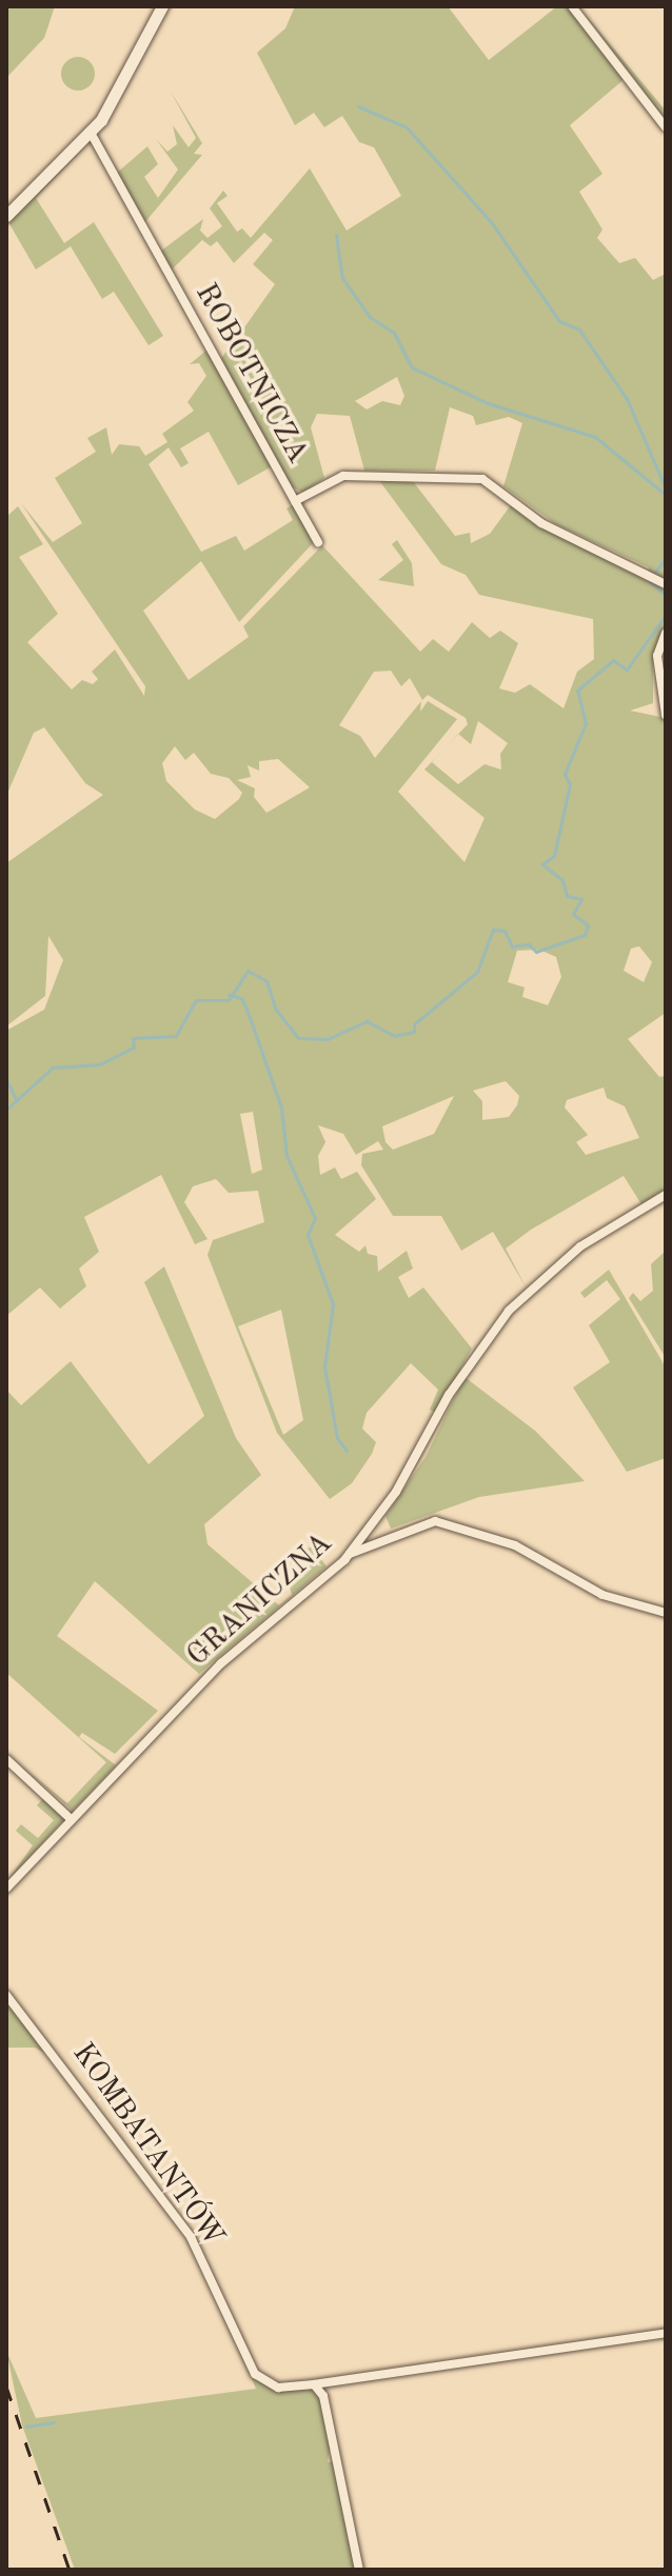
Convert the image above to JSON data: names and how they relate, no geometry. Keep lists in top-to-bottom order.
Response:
{
  "streets": {
    "street": ["ROBOTNICZA", "GRANICZNA", "KOMBATANTÓW"]
  }
}
